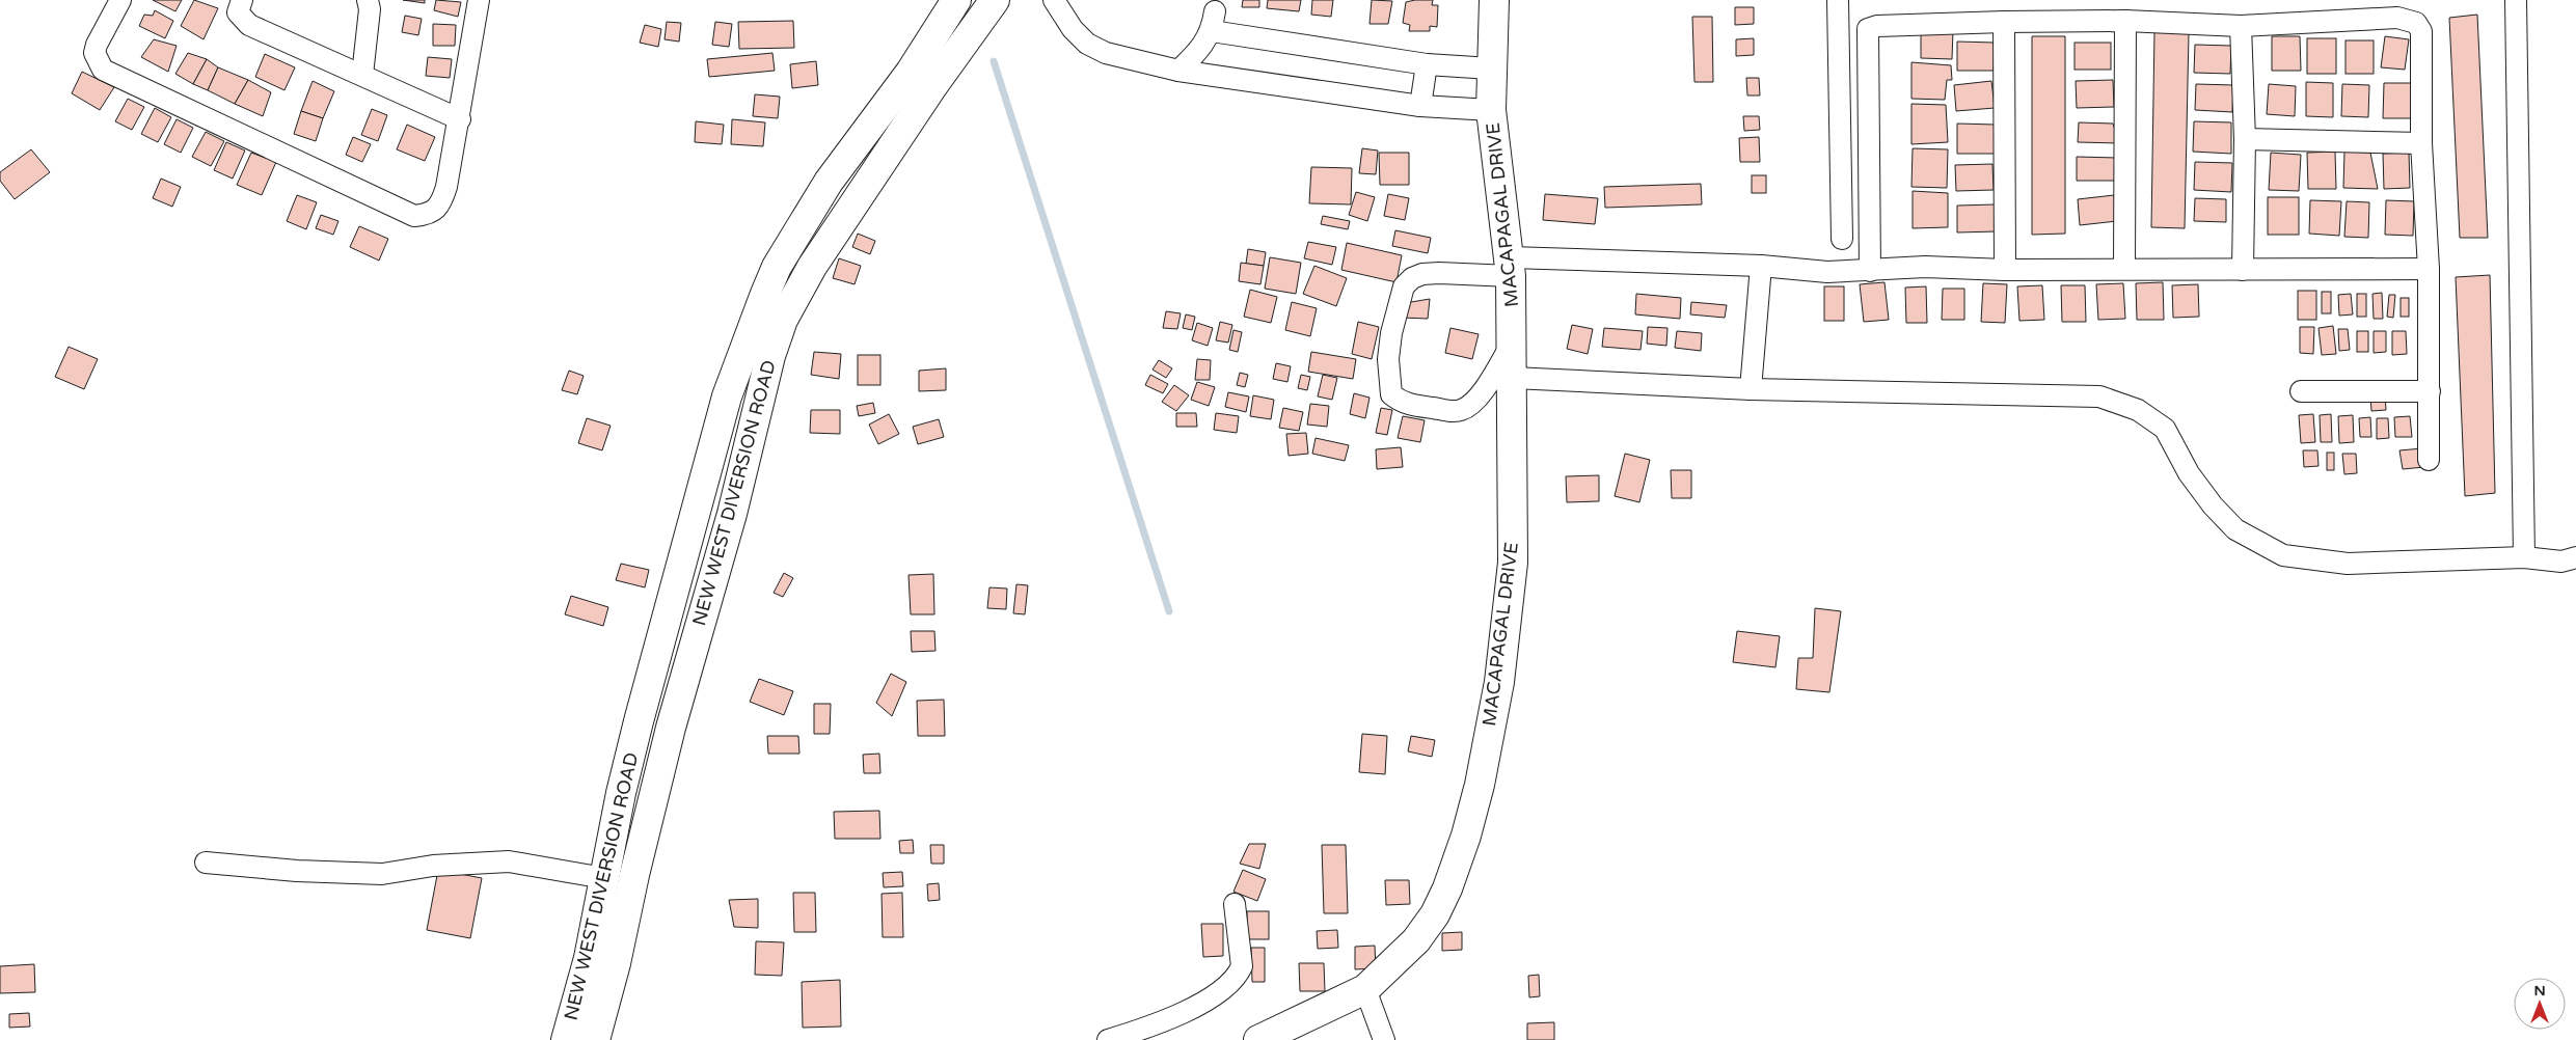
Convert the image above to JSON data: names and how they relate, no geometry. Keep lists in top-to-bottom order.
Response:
{
  "streets": {
    "street": ["MACAPAGAL DRIVE", "NEW WEST DIVERSION ROAD"]
  },
  "north": "top"
}
